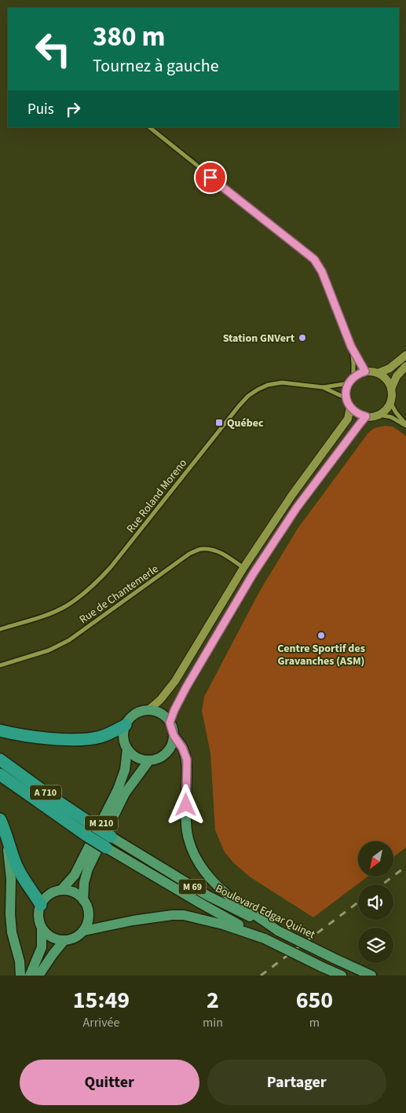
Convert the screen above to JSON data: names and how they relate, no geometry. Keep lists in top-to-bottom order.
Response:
{
  "streets": {
    "highway": ["A 710"],
    "main road": ["M 210", "M 69", "Boulevard Edgar Quinet"],
    "street": ["Rue Roland Moreno", "Rue de Chantemerle"]
  },
  "crossings": [
    ["A 710", "M 69"],
    ["A 710", "Boulevard Edgar Quinet"],
    ["M 69", "Boulevard Edgar Quinet"]
  ],
  "places": {
    "other": ["Station GNVert", "Centre Sportif des Gravanches (ASM)"],
    "transit": ["Québec"]
  },
  "north": "bottom left",
  "page": {
    "turn": ["380 m", "Tournez à gauche"],
    "then": "Puis",
    "eta": [
      "15:49",
      "Arrivée",
      "2",
      "min",
      "650",
      "m"
    ],
    "buttons": ["Quitter", "Partager"]
  }
}
